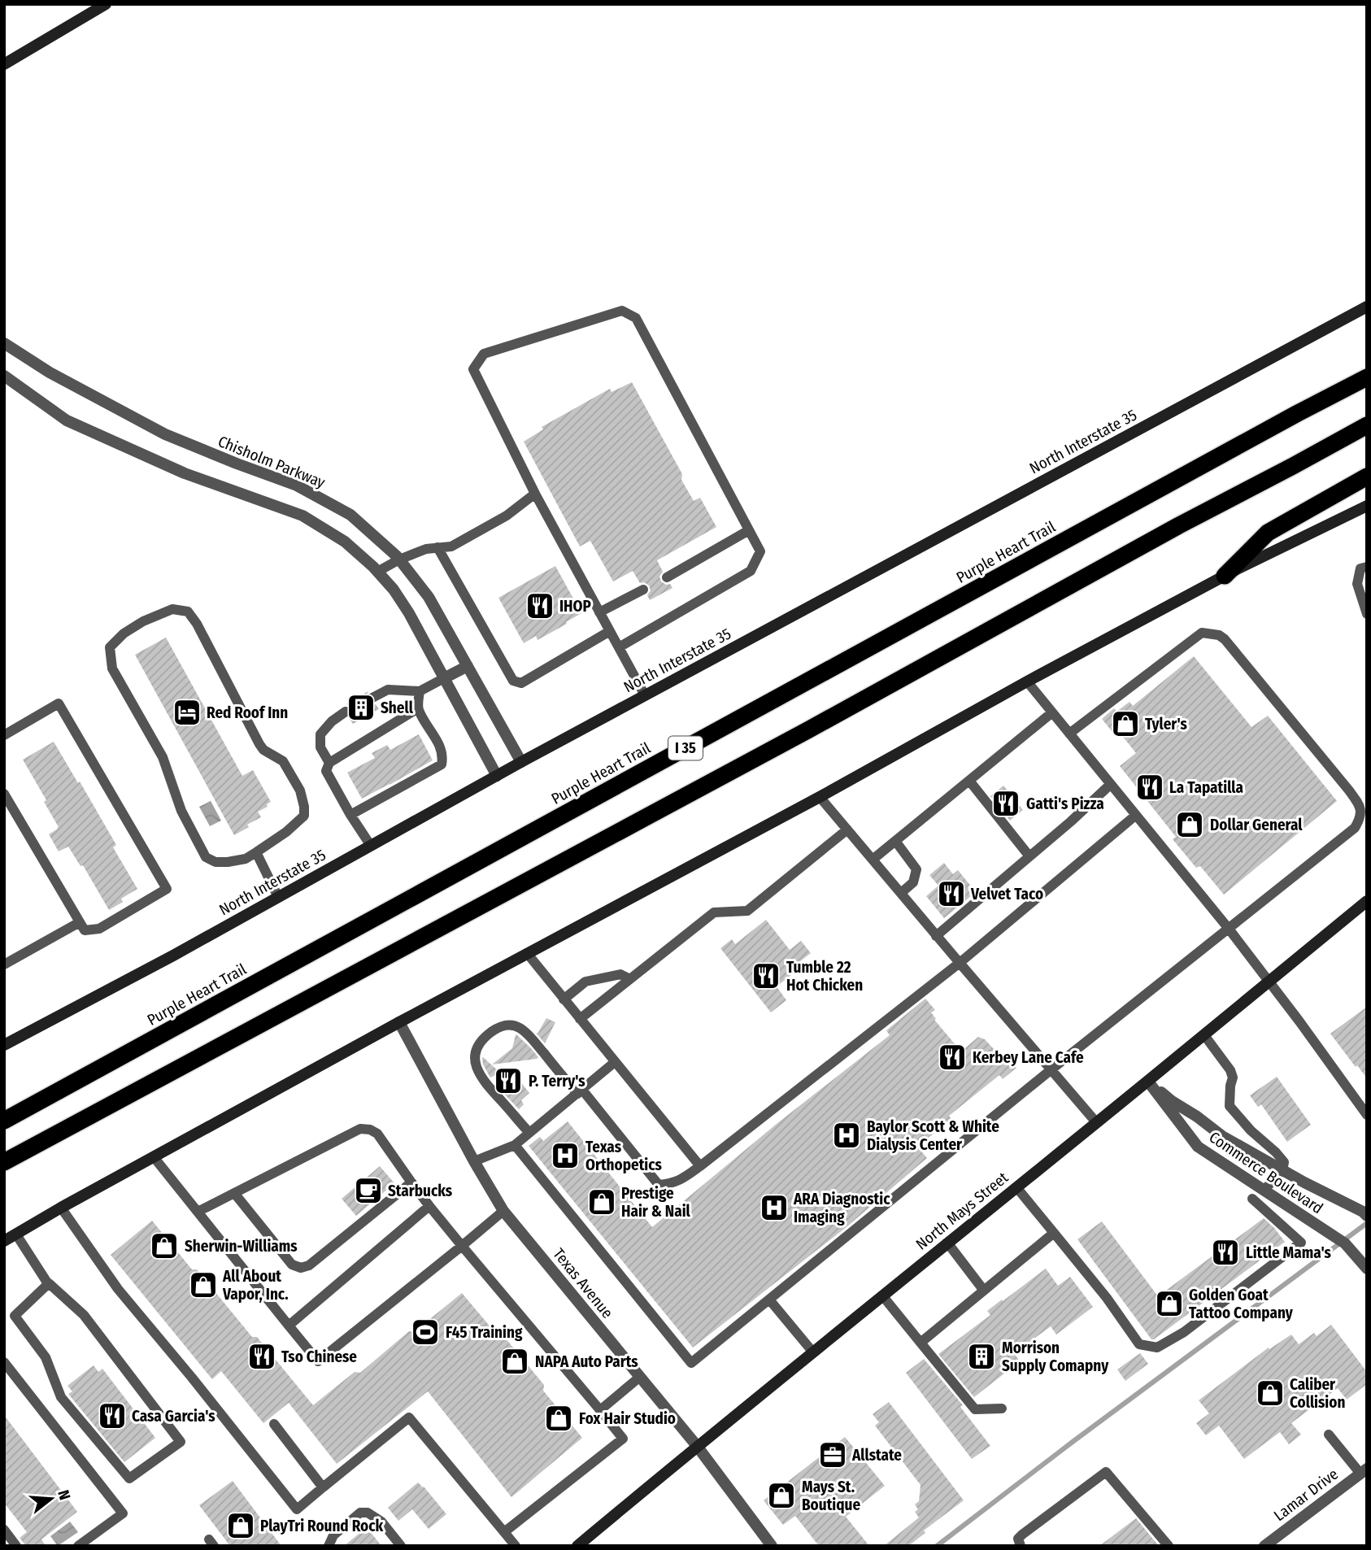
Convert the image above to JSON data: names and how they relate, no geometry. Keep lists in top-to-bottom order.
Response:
{
  "streets": {
    "highway": ["Purple Heart Trail", "I 35"],
    "main road": ["North Interstate 35", "North Mays Street"],
    "street": [
      "Chisholm Parkway",
      "Commerce Boulevard",
      "Texas Avenue",
      "Lamar Drive"
    ]
  },
  "crossings": [
    ["North Interstate 35", "Chisholm Parkway"],
    ["Commerce Boulevard", "North Mays Street"],
    ["North Mays Street", "Texas Avenue"]
  ],
  "places": {
    "restaurant": [
      "IHOP",
      "La Tapatilla",
      "Gatti's Pizza",
      "Velvet Taco",
      "Tumble 22 Hot Chicken",
      "Kerbey Lane Cafe",
      "P. Terry's",
      "Little Mama's",
      "Tso Chinese",
      "Casa Garcia's"
    ],
    "building": ["Shell", "Morrison Supply Comapny"],
    "hotel": ["Red Roof Inn"],
    "shop": [
      "Tyler's",
      "Dollar General",
      "Prestige Hair & Nail",
      "Sherwin-Williams",
      "All About Vapor, Inc.",
      "Golden Goat Tattoo Company",
      "NAPA Auto Parts",
      "Caliber Collision",
      "Fox Hair Studio",
      "Mays St. Boutique",
      "PlayTri Round Rock"
    ],
    "hospital": ["Baylor Scott & White Dialysis Center", "Texas Orthopetics", "ARA Diagnostic Imaging"],
    "cafe": ["Starbucks"],
    "sports": ["F45 Training"],
    "office": ["Allstate"]
  },
  "north": "right"
}
